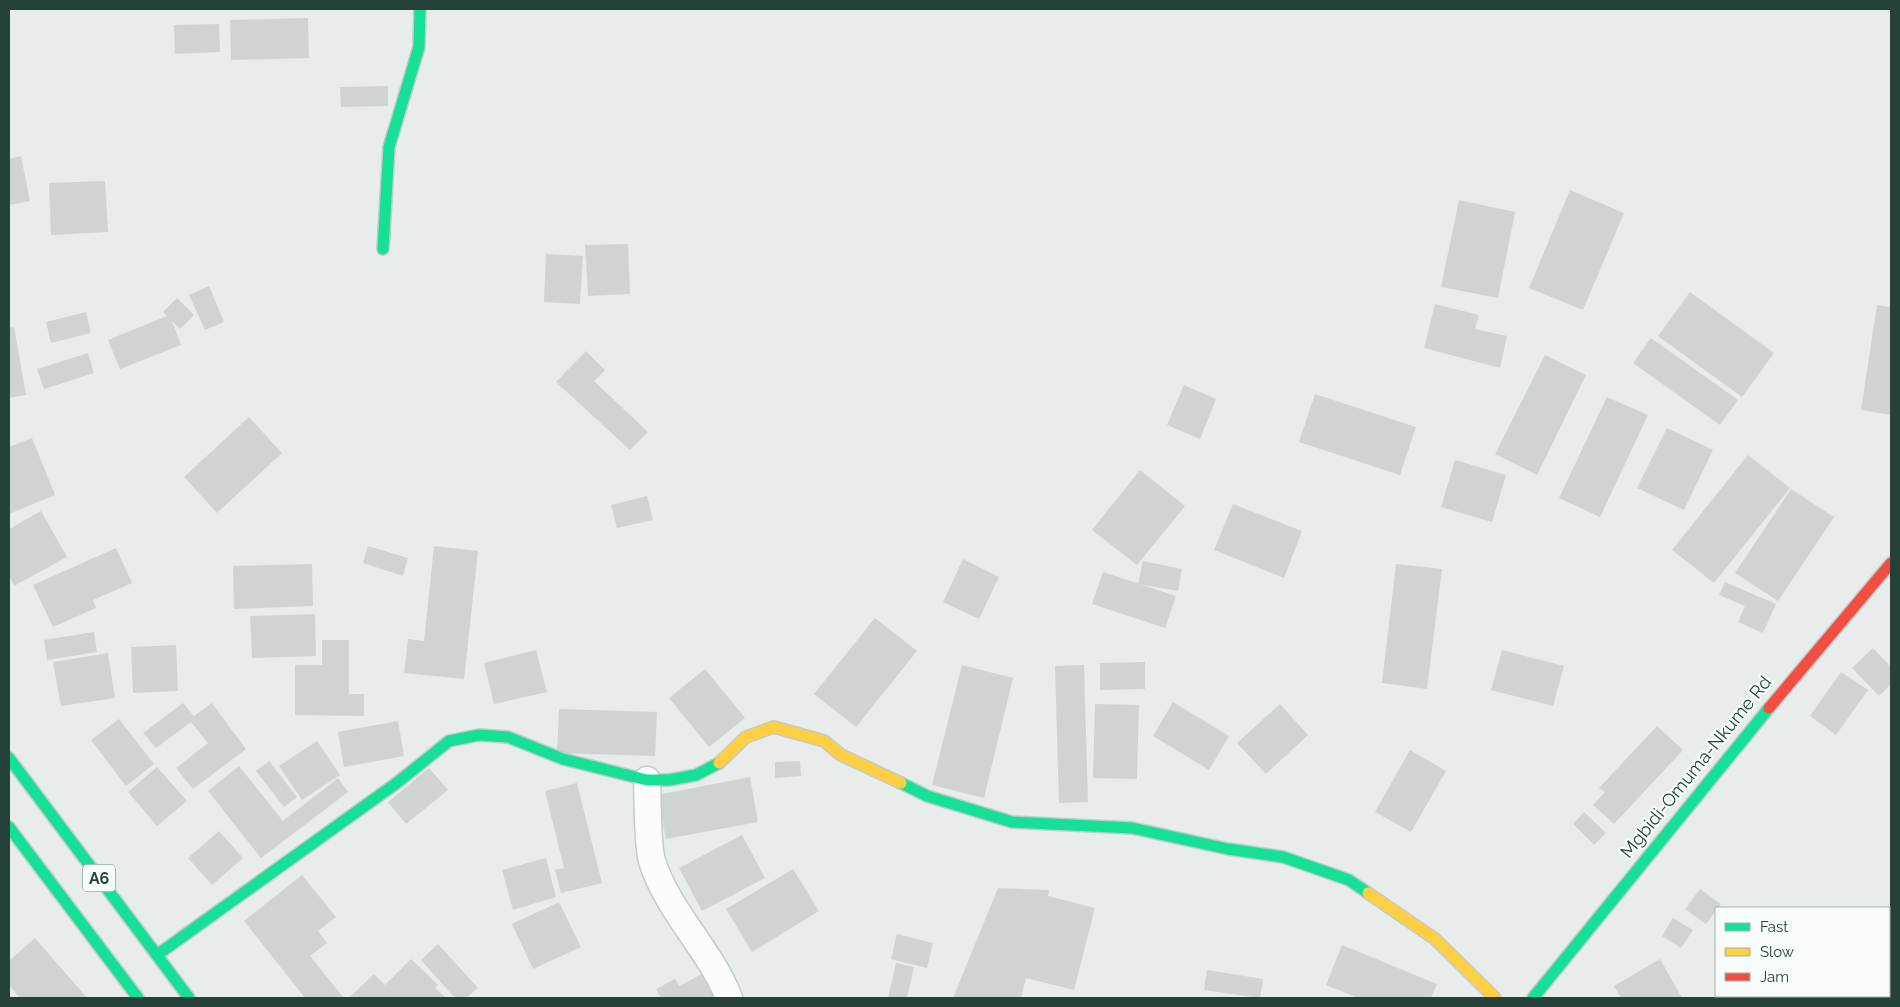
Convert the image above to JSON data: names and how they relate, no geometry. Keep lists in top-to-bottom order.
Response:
{
  "streets": {
    "main road": ["Mgbidi-Omuma-Nkume Rd", "A6"]
  },
  "legend": ["Fast", "Slow", "Jam"]
}
